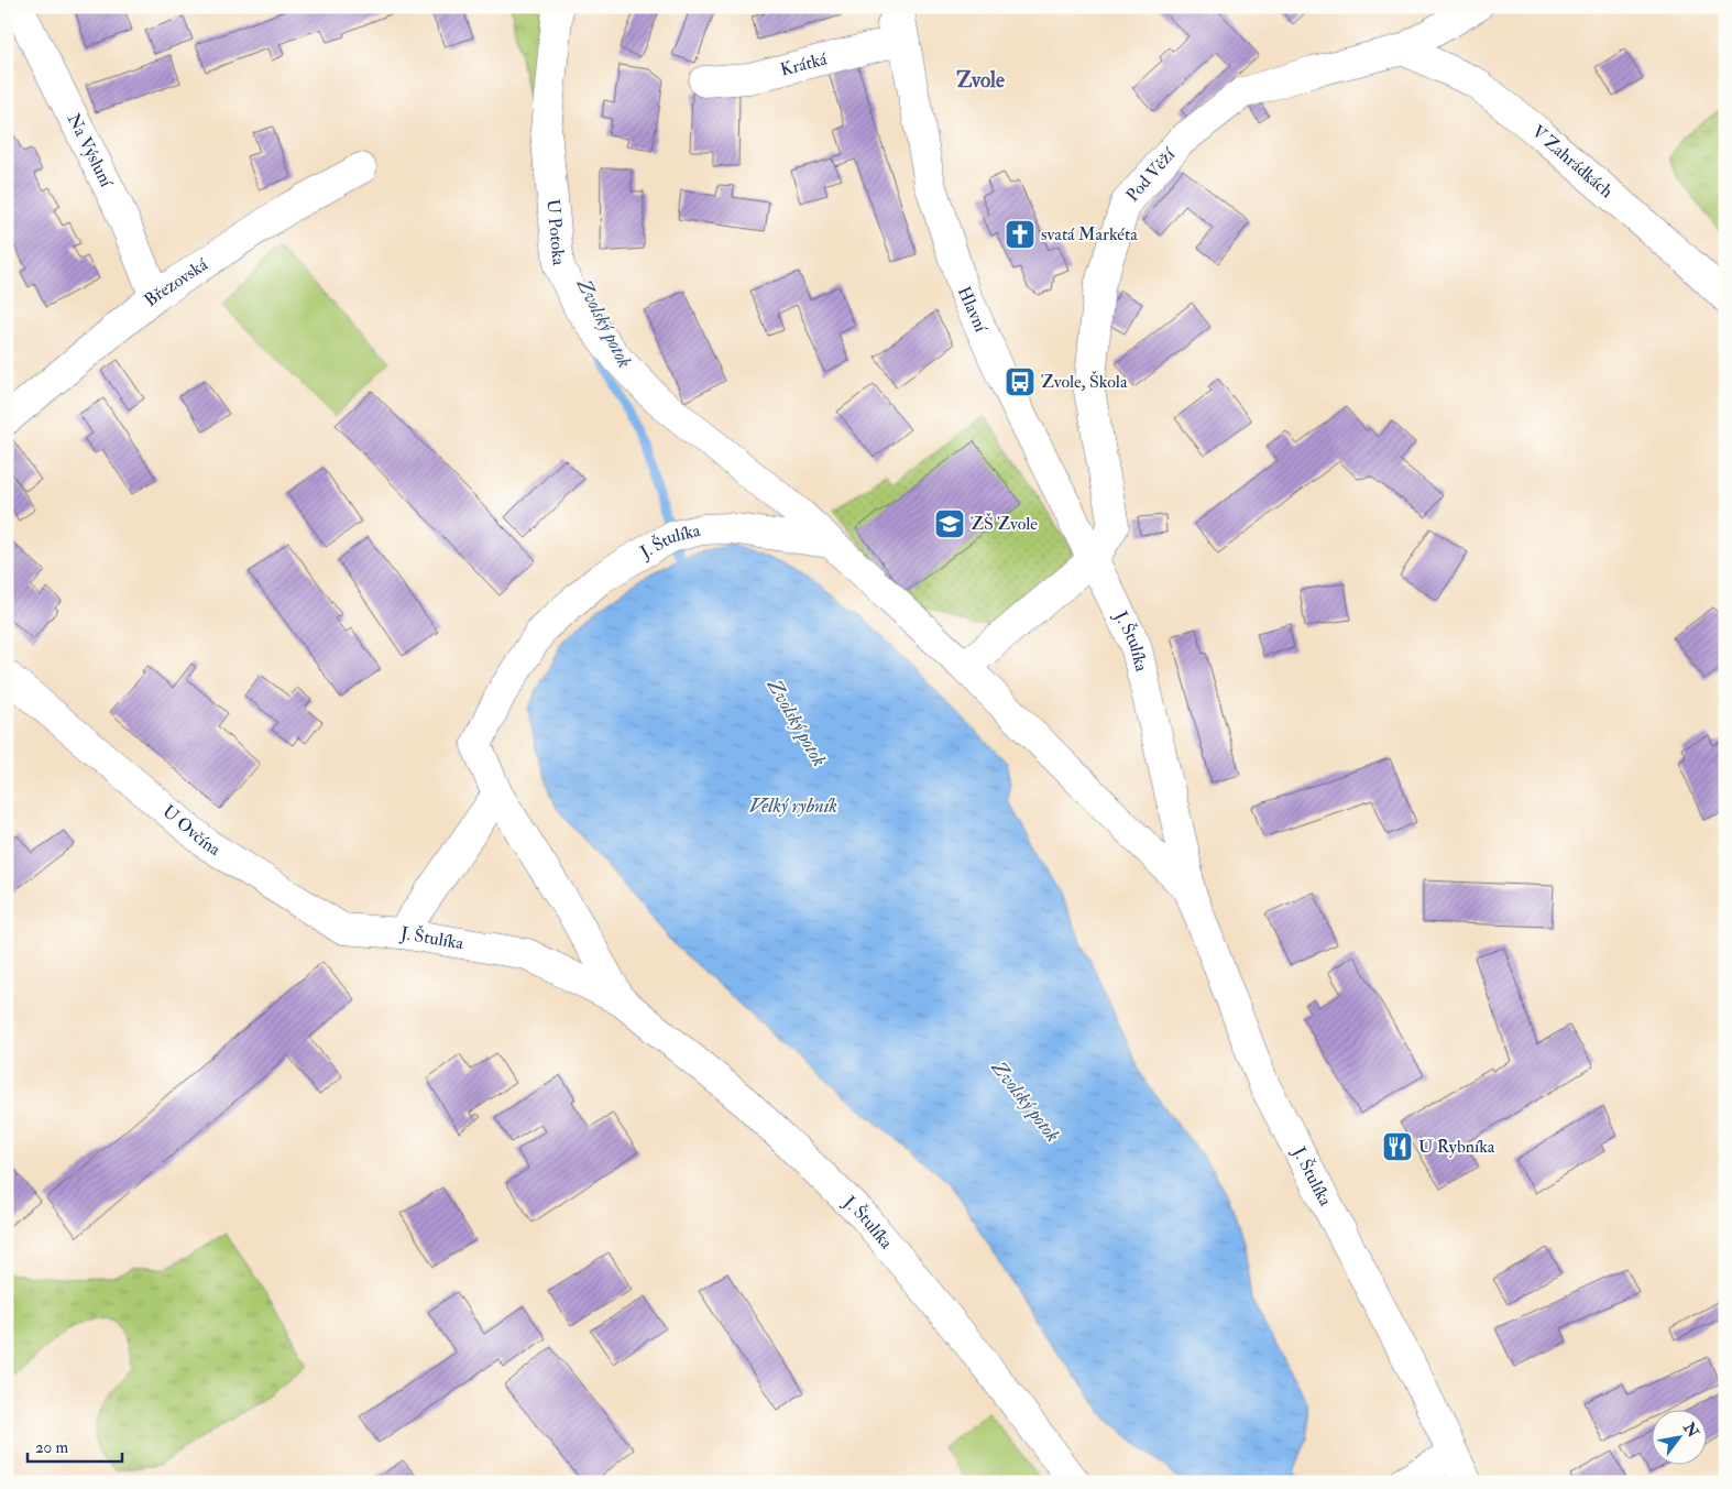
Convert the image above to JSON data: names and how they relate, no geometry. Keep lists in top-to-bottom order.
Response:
{
  "streets": {
    "street": [
      "Krátká",
      "Na Výsluní",
      "V Zahrádkách",
      "Pod Věží",
      "U Potoka",
      "Březovská",
      "Hlavní",
      "J. Štulíka",
      "U Ovčína"
    ]
  },
  "crossings": [
    ["Krátká", "Hlavní"],
    ["Na Výsluní", "Březovská"],
    ["V Zahrádkách", "Pod Věží"],
    ["Pod Věží", "Hlavní"],
    ["Pod Věží", "J. Štulíka"],
    ["U Potoka", "J. Štulíka"],
    ["Hlavní", "J. Štulíka"],
    ["J. Štulíka", "U Ovčína"]
  ],
  "districts": ["Zvole"],
  "water": ["Zvolský potok", "Velký rybník"],
  "places": {
    "church": ["svatá Markéta"],
    "bus stop": ["Zvole, Škola"],
    "school or university": ["ZŠ Zvole"],
    "restaurant": ["U Rybníka"]
  },
  "scale_bar": "20 m",
  "north": "top right"
}
